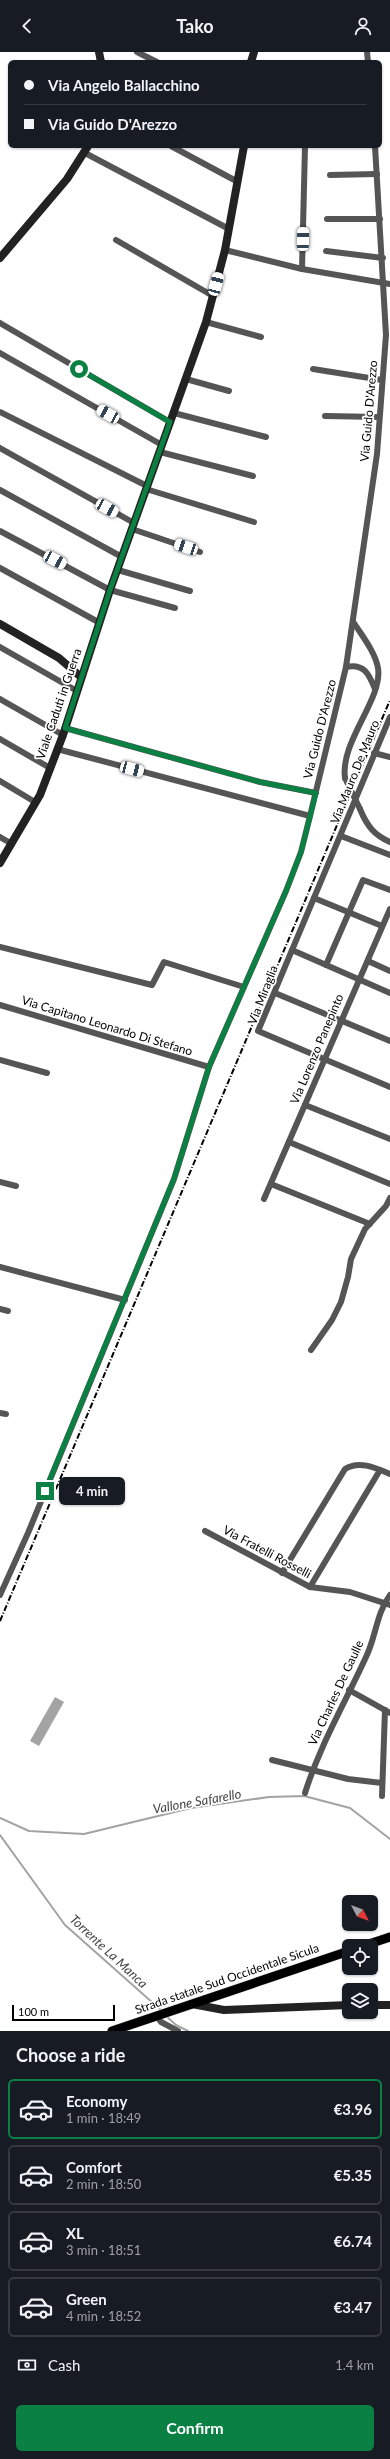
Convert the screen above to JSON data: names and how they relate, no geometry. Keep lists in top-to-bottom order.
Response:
{
  "streets": {
    "main road": ["Strada statale Sud Occidentale Sicula"],
    "street": [
      "Via Guido D'Arezzo",
      "Viale Caduti in Guerra",
      "Via Mauro De Mauro",
      "Via Miraglia",
      "Via Capitano Leonardo Di Stefano",
      "Via Lorenzo Panepinto",
      "Via Fratelli Rosselli",
      "Via Charles De Gaulle"
    ]
  },
  "crossings": [
    ["Via Guido D'Arezzo", "Via Capitano Leonardo Di Stefano"],
    ["Via Mauro De Mauro", "Via Miraglia"],
    ["Via Miraglia", "Via Lorenzo Panepinto"],
    ["Via Fratelli Rosselli", "Via Charles De Gaulle"]
  ],
  "water": ["Vallone Safarello", "Torrente La Manca"],
  "scale_bar": "100 m",
  "north": "bottom right",
  "page": {
    "header": "Tako",
    "banner": ["Via Angelo Ballacchino", "Via Guido D'Arezzo"],
    "bubble": "4 min",
    "scale": "100 m",
    "heading": "Choose a ride",
    "list": [
      {
        "name": "Economy",
        "note": "1 min · 18:49",
        "value": "€3.96"
      },
      {
        "name": "Comfort",
        "note": "2 min · 18:50",
        "value": "€5.35"
      },
      {
        "name": "XL",
        "note": "3 min · 18:51",
        "value": "€6.74"
      },
      {
        "name": "Green",
        "note": "4 min · 18:52",
        "value": "€3.47"
      }
    ],
    "pay": ["Cash", "1.4 km"],
    "buttons": "Confirm"
  }
}
